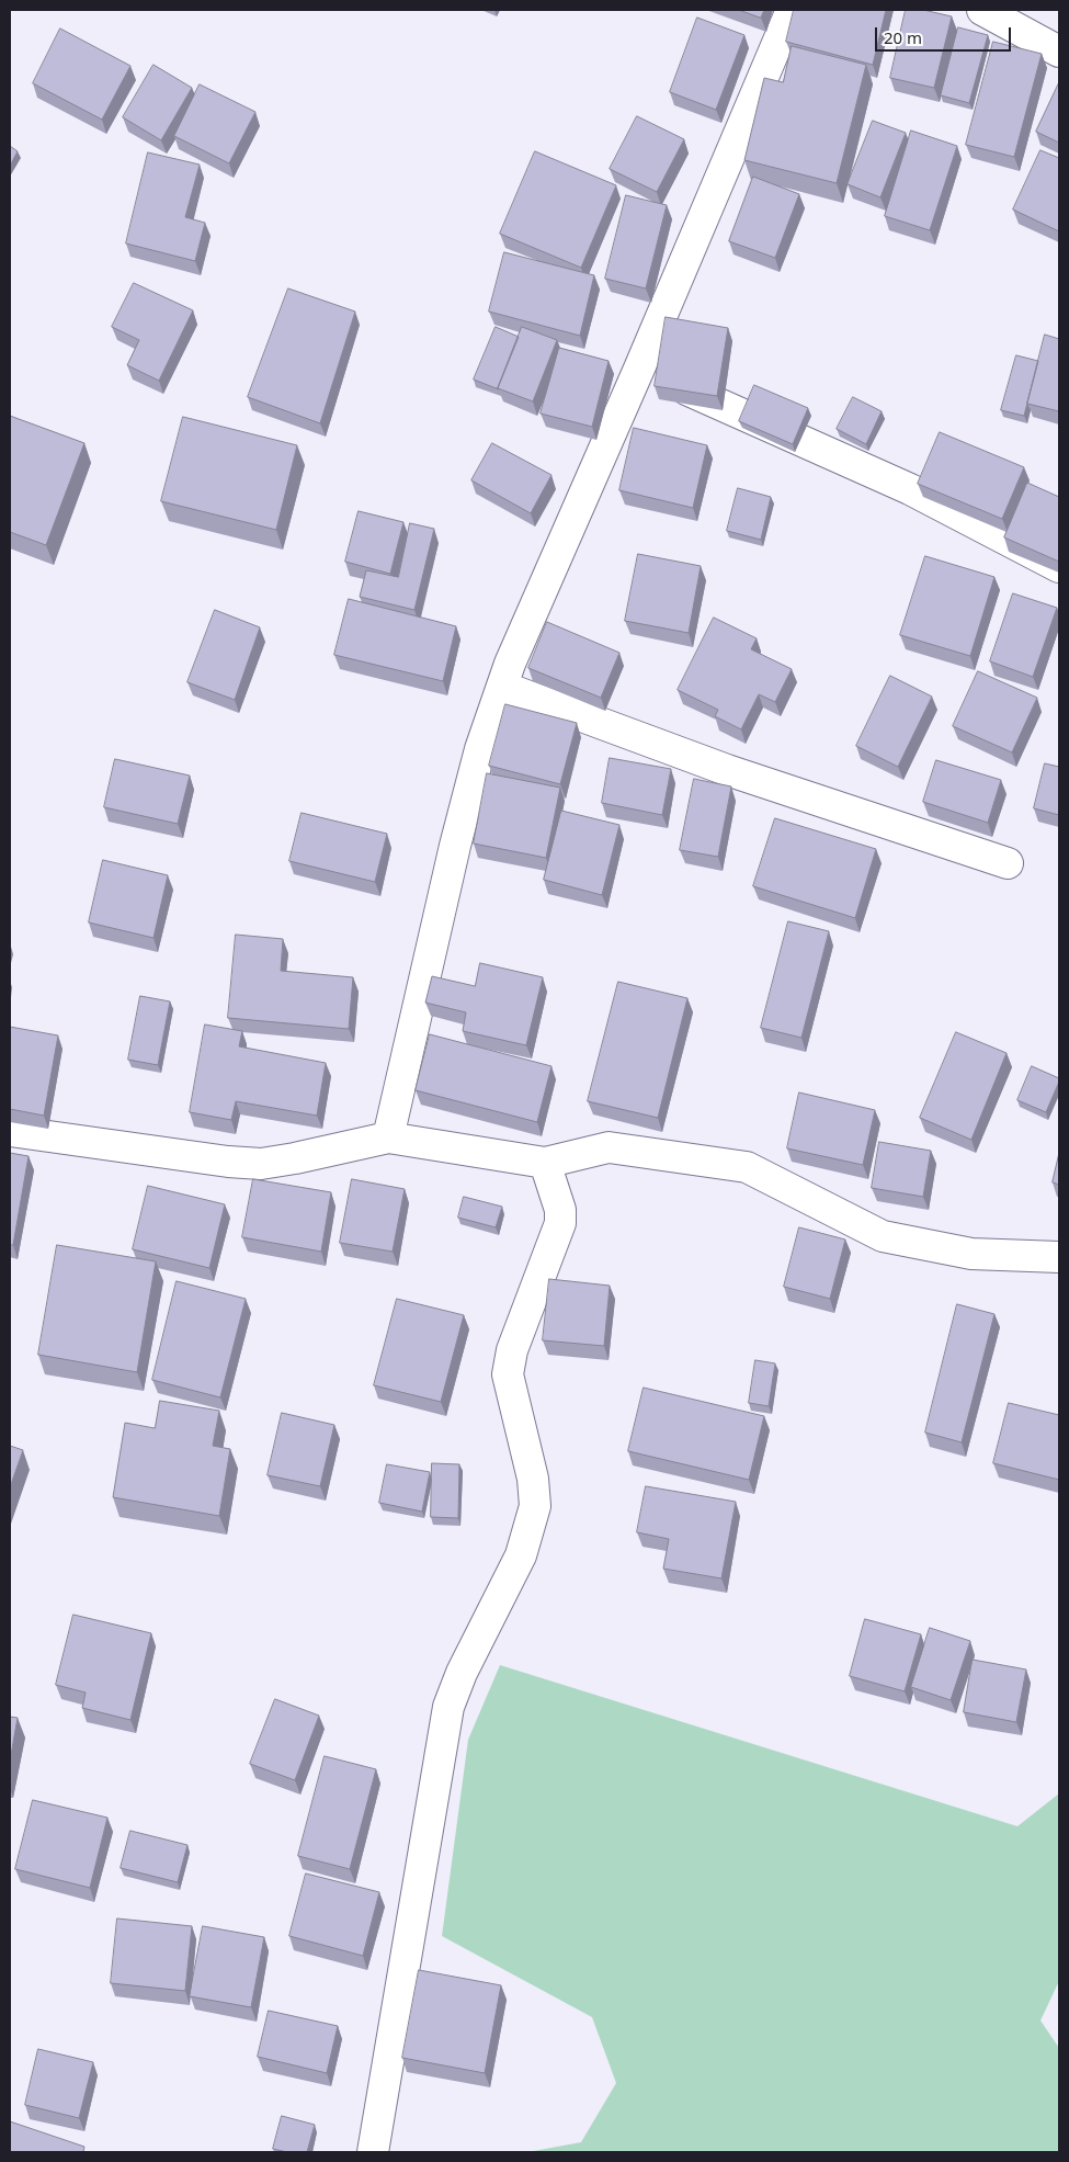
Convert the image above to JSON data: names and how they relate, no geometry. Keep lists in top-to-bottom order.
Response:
{
  "scale_bar": "20 m"
}
